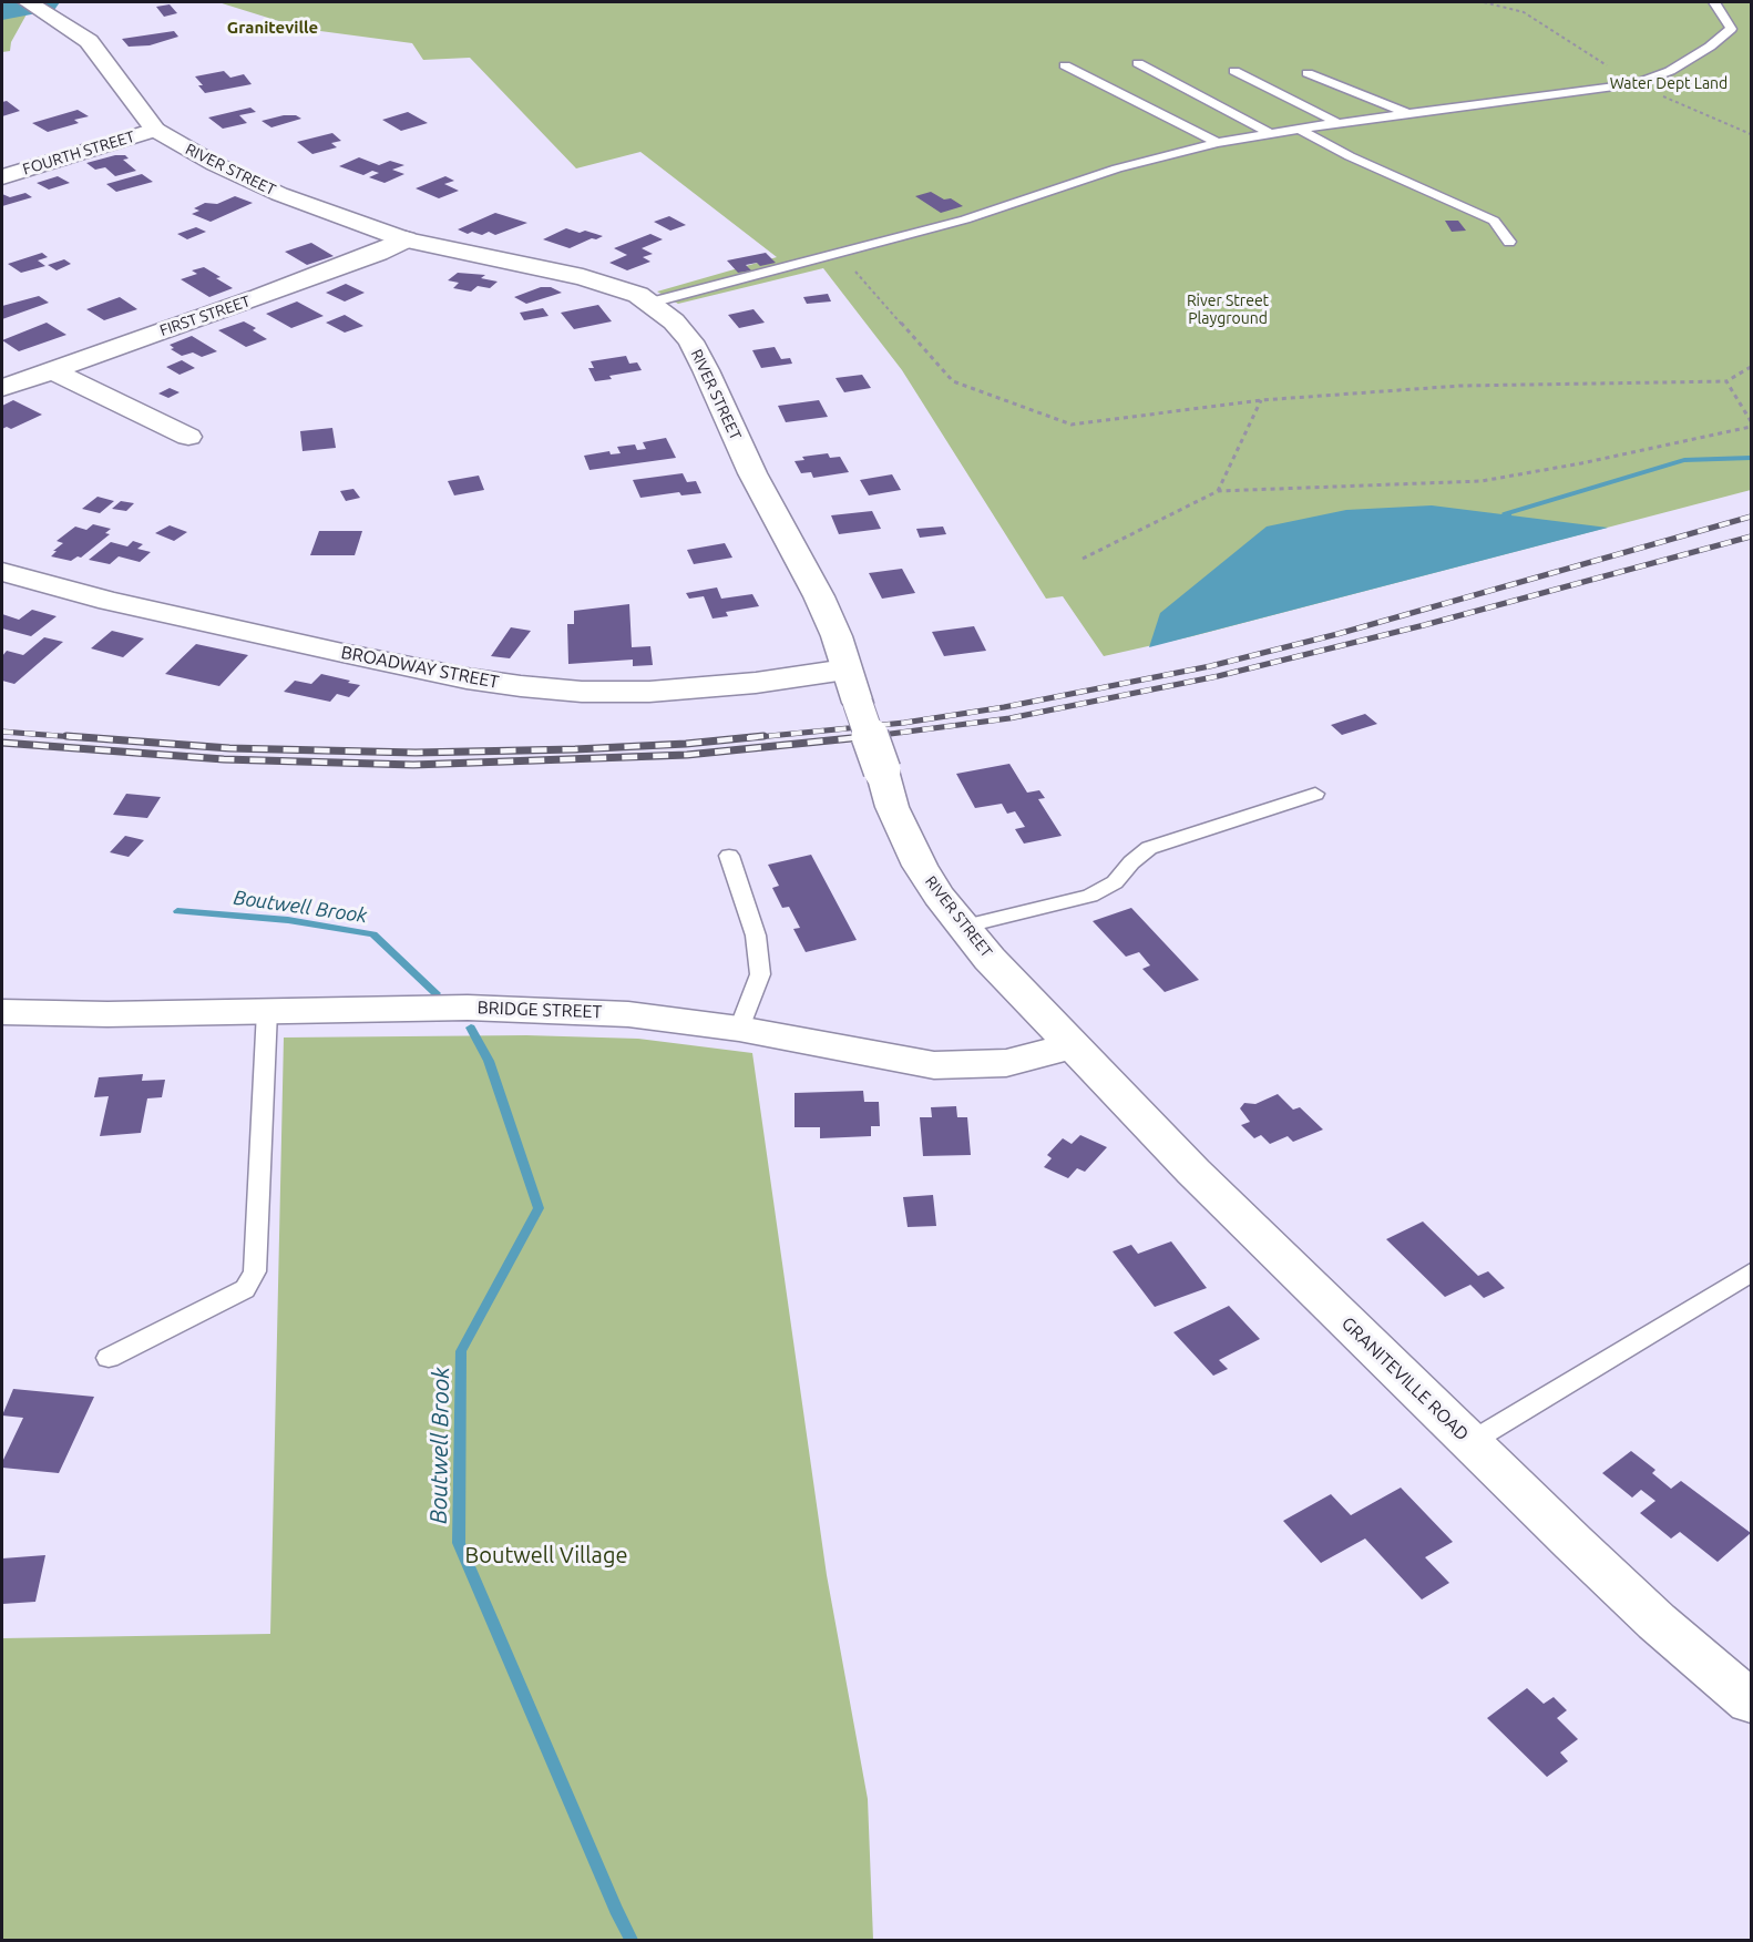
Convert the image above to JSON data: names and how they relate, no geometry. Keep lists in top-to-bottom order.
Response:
{
  "streets": {
    "main road": [
      "FOURTH STREET",
      "RIVER STREET",
      "FIRST STREET",
      "BROADWAY STREET",
      "BRIDGE STREET",
      "GRANITEVILLE ROAD"
    ]
  },
  "crossings": [
    ["FOURTH STREET", "RIVER STREET"],
    ["RIVER STREET", "FIRST STREET"],
    ["RIVER STREET", "BROADWAY STREET"],
    ["RIVER STREET", "BRIDGE STREET"],
    ["RIVER STREET", "GRANITEVILLE ROAD"],
    ["BRIDGE STREET", "GRANITEVILLE ROAD"]
  ],
  "districts": ["Graniteville"],
  "water": ["Boutwell Brook"],
  "parks": ["Water Dept Land", "River Street Playground", "Boutwell Village"]
}
